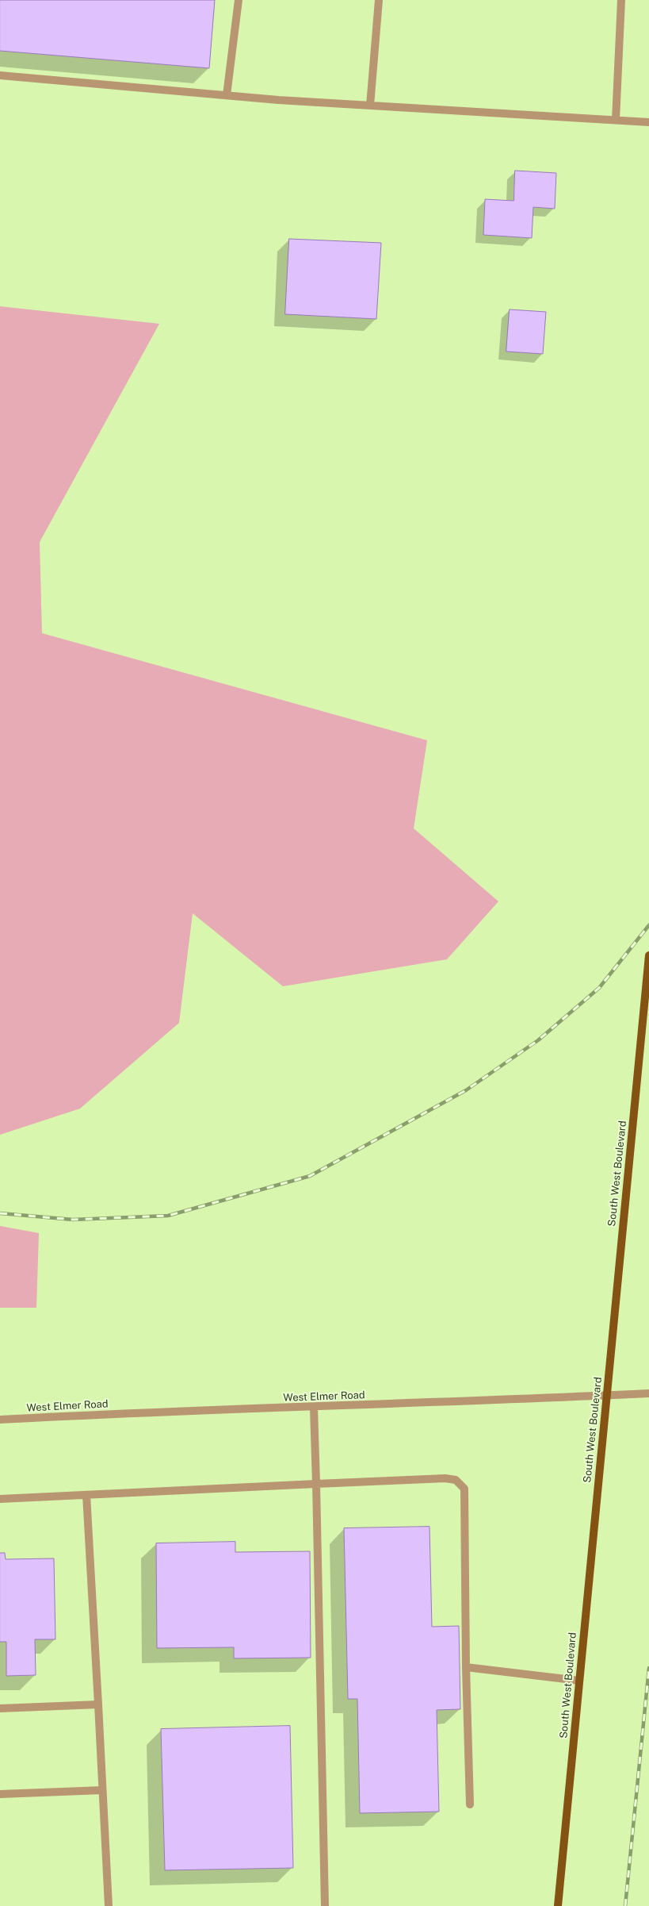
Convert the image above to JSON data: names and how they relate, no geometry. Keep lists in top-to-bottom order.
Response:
{
  "streets": {
    "main road": ["South West Boulevard"],
    "street": ["West Elmer Road"]
  },
  "crossings": [
    ["South West Boulevard", "West Elmer Road"]
  ]
}
